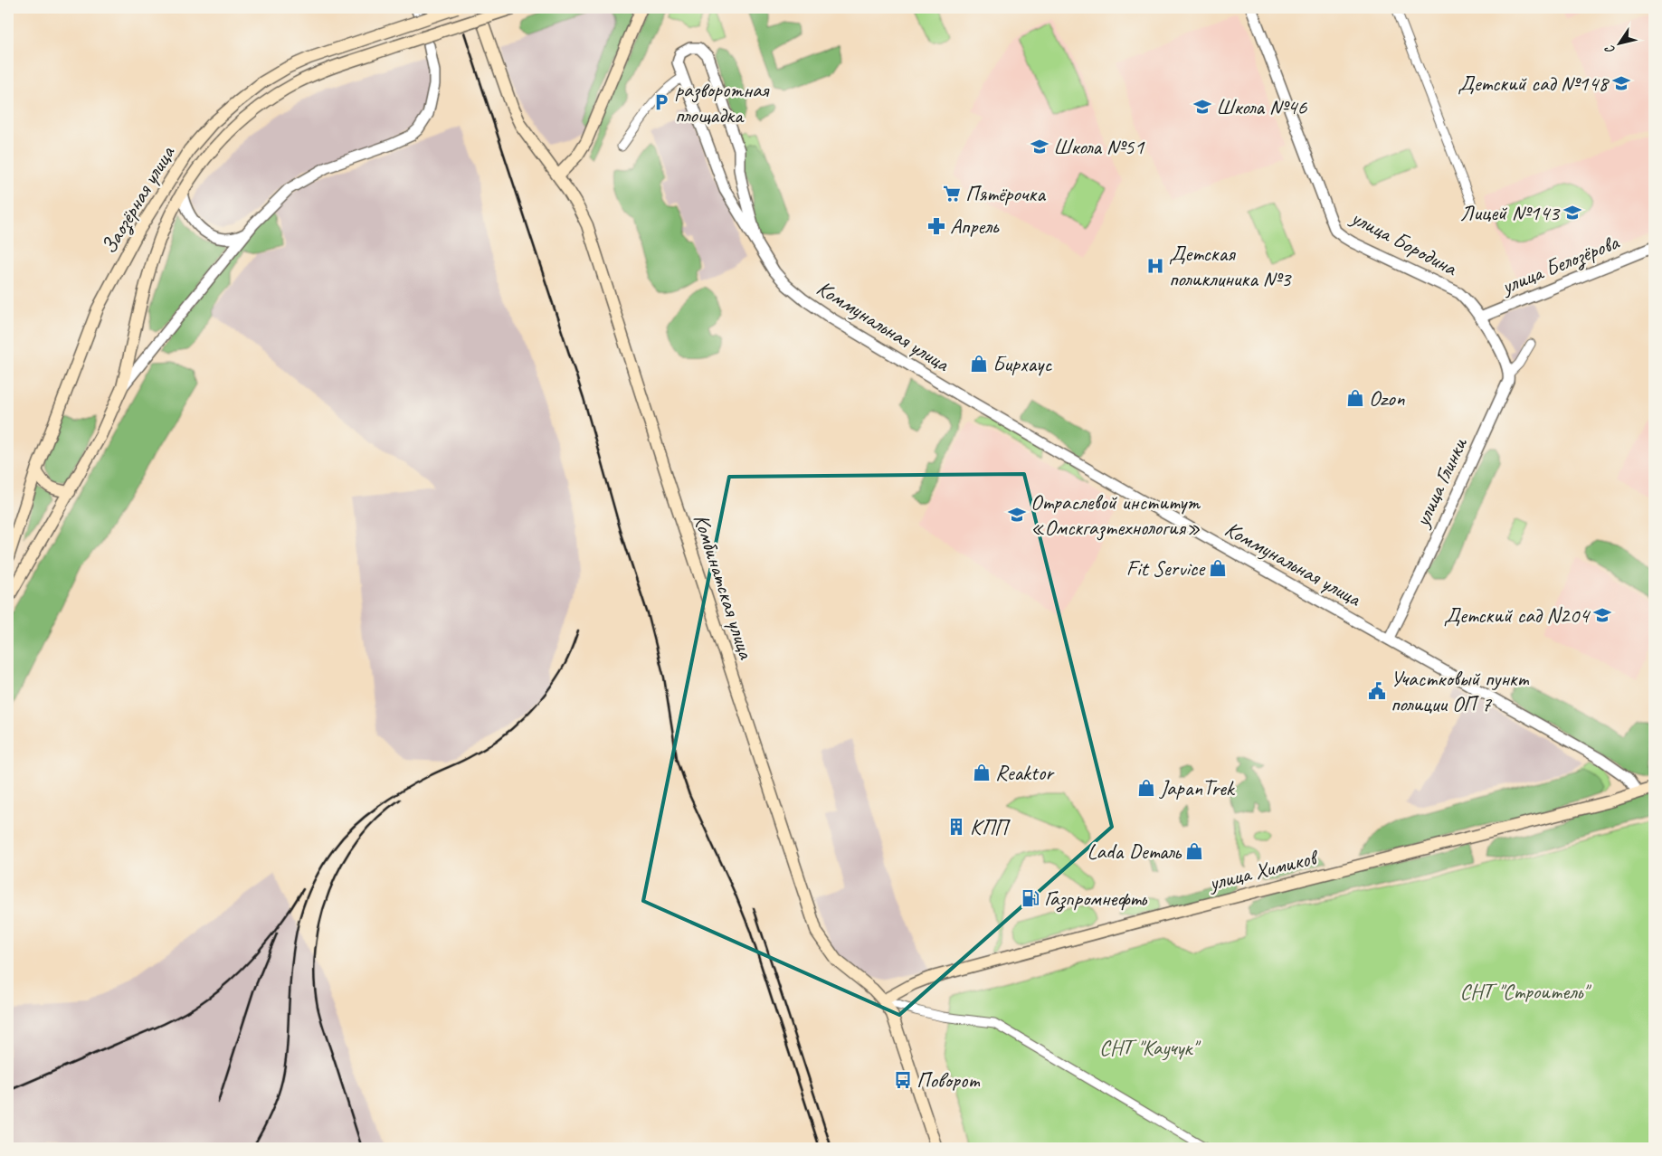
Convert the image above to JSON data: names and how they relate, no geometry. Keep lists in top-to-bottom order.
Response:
{
  "streets": {
    "main road": ["Заозёрная улица", "Комбинатская улица", "улица Химиков"],
    "street": [
      "улица Бородина",
      "улица Белозёрова",
      "Коммунальная улица",
      "улица Глинки"
    ]
  },
  "crossings": [
    ["улица Бородина", "улица Белозёрова"],
    ["улица Бородина", "улица Глинки"],
    ["Коммунальная улица", "улица Глинки"],
    ["Коммунальная улица", "улица Химиков"],
    ["Комбинатская улица", "улица Химиков"]
  ],
  "parks": ["СНТ \"Строитель\"", "СНТ \"Каучук\""],
  "places": {
    "school or university": [
      "Детский сад №148",
      "Школа №46",
      "Школа №51",
      "Лицей №143",
      "Отраслевой институт «Омскгазтехнология»",
      "Детский сад N204"
    ],
    "parking": ["разворотная площадка"],
    "supermarket": ["Пятёрочка"],
    "pharmacy": ["Апрель"],
    "hospital": ["Детская поликлиника №3"],
    "shop": [
      "Бирхаус",
      "Ozon",
      "Fit Service",
      "Reaktor",
      "JapanTrek",
      "Lada Dеталь"
    ],
    "public building": ["Участковый пункт полиции ОП 7"],
    "building": ["КПП"],
    "fuel station": ["Газпромнефть"],
    "bus stop": ["Поворот"]
  },
  "north": "bottom left"
}
